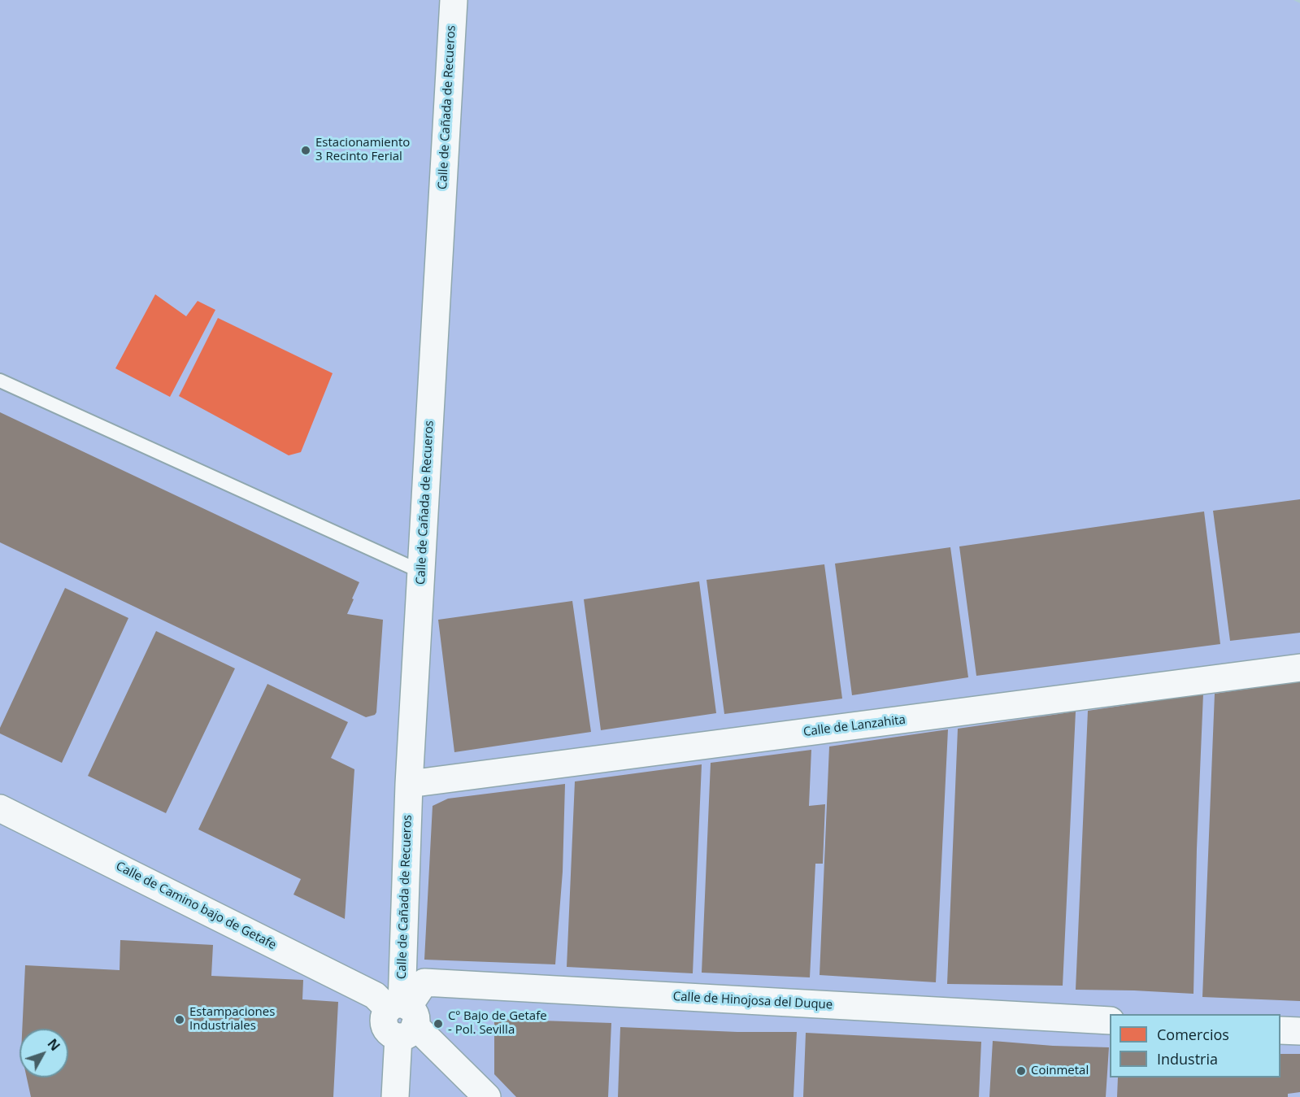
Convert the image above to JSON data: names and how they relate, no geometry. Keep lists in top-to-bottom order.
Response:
{
  "streets": {
    "street": [
      "Calle de Cañada de Recueros",
      "Calle de Lanzahita",
      "Calle de Camino bajo de Getafe",
      "Calle de Hinojosa del Duque"
    ]
  },
  "crossings": [
    ["Calle de Cañada de Recueros", "Calle de Lanzahita"],
    ["Calle de Cañada de Recueros", "Calle de Camino bajo de Getafe"],
    ["Calle de Cañada de Recueros", "Calle de Hinojosa del Duque"],
    ["Calle de Camino bajo de Getafe", "Calle de Hinojosa del Duque"]
  ],
  "places": [
    "Estacionamiento 3 Recinto Ferial",
    "Estampaciones Industriales",
    "Cº Bajo de Getafe - Pol. Sevilla",
    "Coinmetal"
  ],
  "legend": ["Comercios", "Industria"],
  "north": "top right"
}
